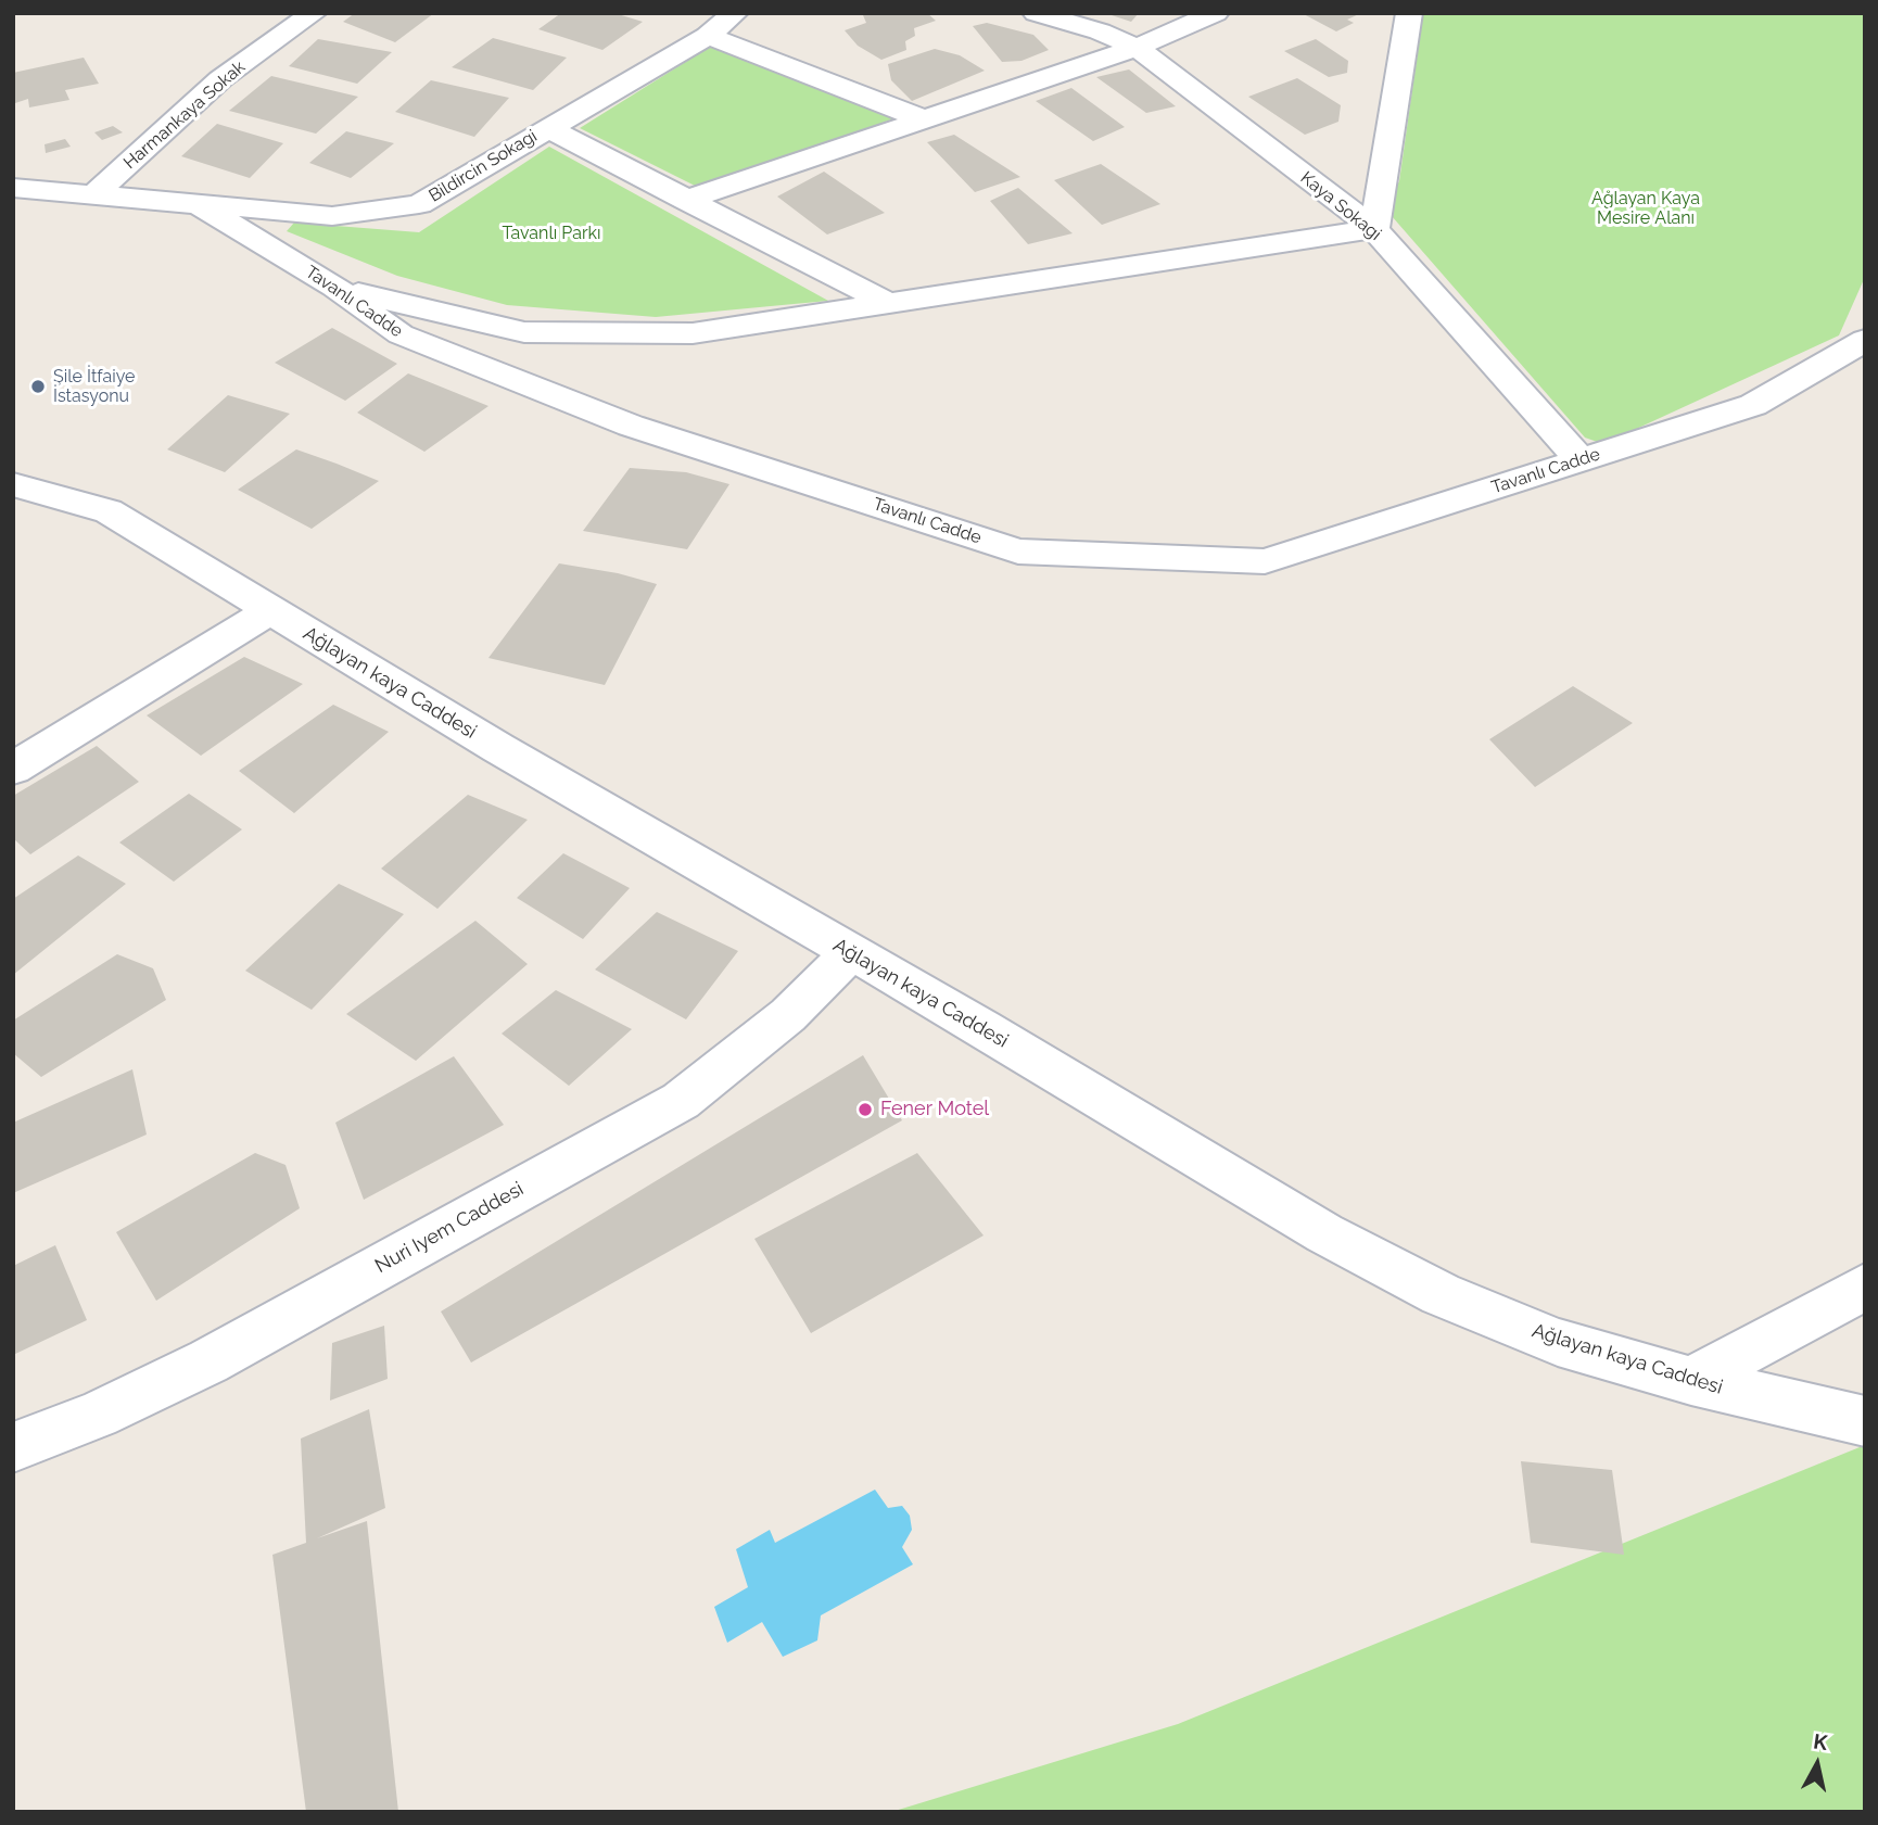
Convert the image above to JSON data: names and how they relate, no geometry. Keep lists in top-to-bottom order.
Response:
{
  "streets": {
    "street": [
      "Harmankaya Sokak",
      "Bildircin Sokagi",
      "Kaya Sokagi",
      "Tavanlı Cadde",
      "Ağlayan kaya Caddesi",
      "Nuri Iyem Caddesi"
    ]
  },
  "crossings": [
    ["Harmankaya Sokak", "Tavanlı Cadde"],
    ["Bildircin Sokagi", "Tavanlı Cadde"],
    ["Kaya Sokagi", "Tavanlı Cadde"],
    ["Ağlayan kaya Caddesi", "Nuri Iyem Caddesi"]
  ],
  "parks": ["Ağlayan Kaya Mesire Alanı", "Tavanlı Parkı"],
  "places": ["Şile İtfaiye İstasyonu", "Fener Motel"],
  "north": "top"
}
